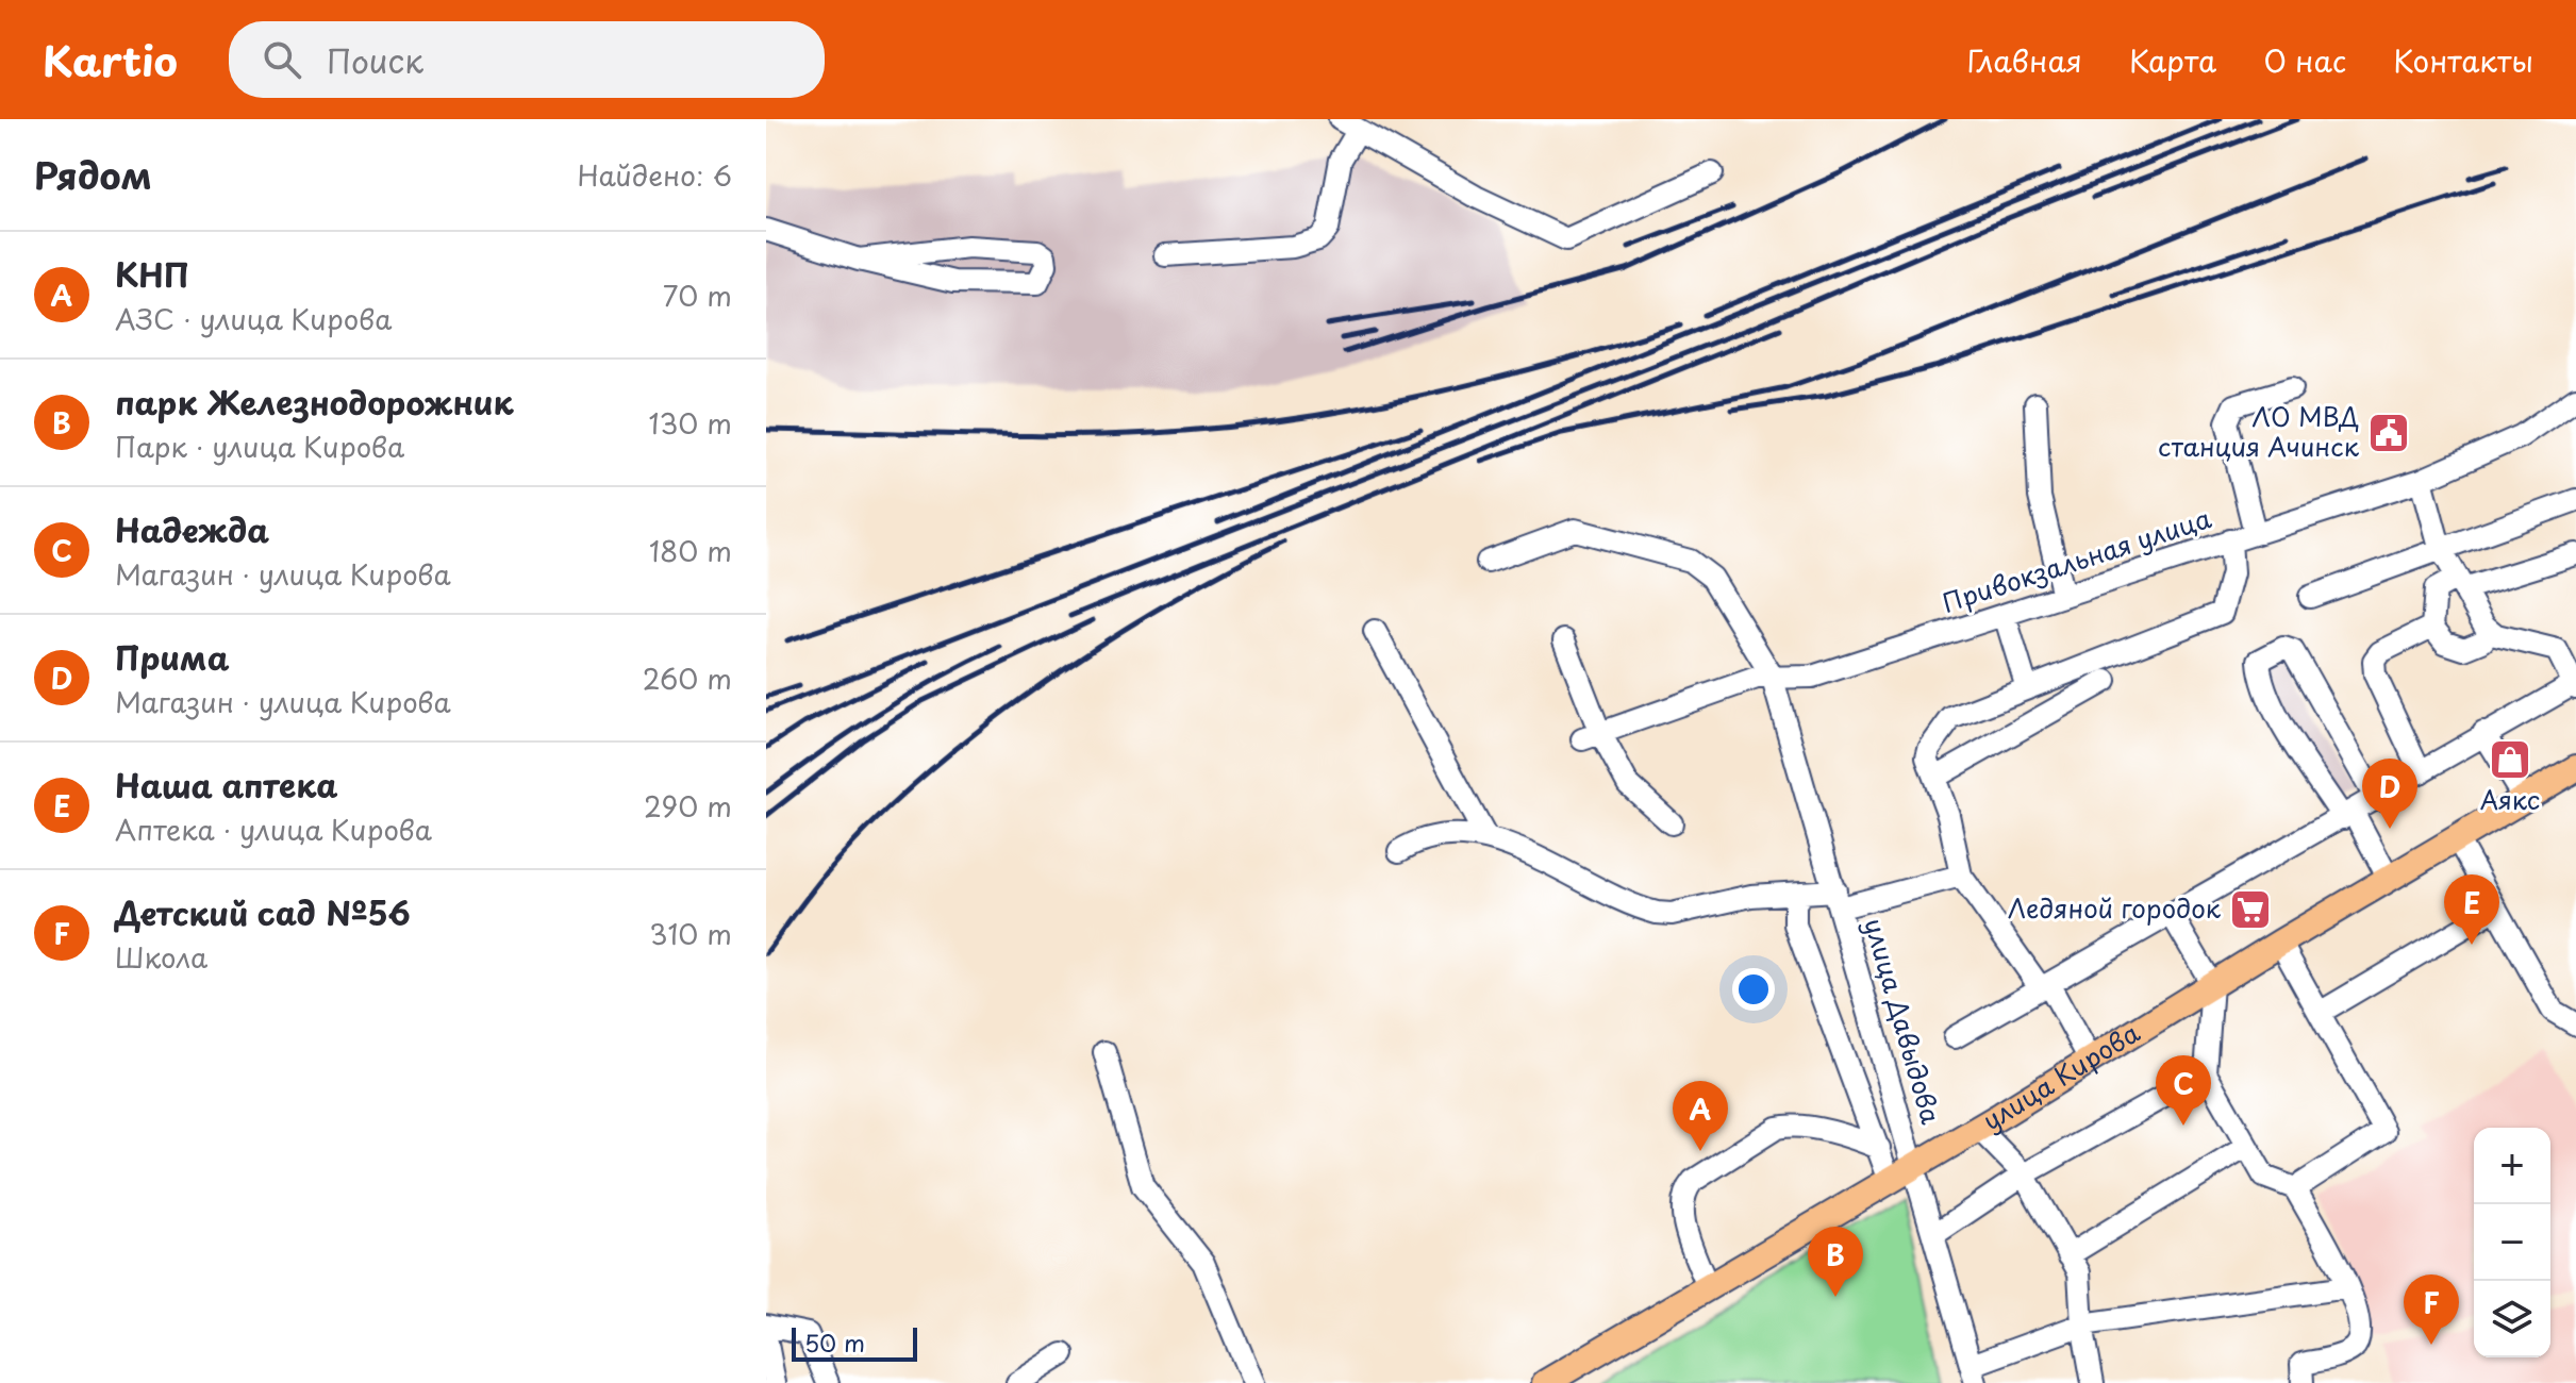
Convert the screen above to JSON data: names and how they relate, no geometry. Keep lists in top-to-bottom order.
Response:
{
  "streets": {
    "main road": ["улица Кирова"],
    "street": ["Привокзальная улица", "улица Давыдова"]
  },
  "crossings": [
    ["Привокзальная улица", "улица Давыдова"],
    ["улица Давыдова", "улица Кирова"]
  ],
  "places": {
    "public building": ["ЛО МВД станция Ачинск"],
    "shop": ["Аякс"],
    "supermarket": ["Ледяной городок"]
  },
  "scale_bar": "50 m",
  "page": {
    "header": "Kartio",
    "search": "Поиск",
    "nav": [
      "Главная",
      "Карта",
      "О нас",
      "Контакты"
    ],
    "heading": ["Рядом", "Найдено: 6"],
    "list": [
      {
        "mark": "A",
        "name": "КНП",
        "note": "АЗС · улица Кирова",
        "value": "70 m"
      },
      {
        "mark": "B",
        "name": "парк Железнодорожник",
        "note": "Парк · улица Кирова",
        "value": "130 m"
      },
      {
        "mark": "C",
        "name": "Надежда",
        "note": "Магазин · улица Кирова",
        "value": "180 m"
      },
      {
        "mark": "D",
        "name": "Прима",
        "note": "Магазин · улица Кирова",
        "value": "260 m"
      },
      {
        "mark": "E",
        "name": "Наша аптека",
        "note": "Аптека · улица Кирова",
        "value": "290 m"
      },
      {
        "mark": "F",
        "name": "Детский сад №56",
        "note": "Школа",
        "value": "310 m"
      }
    ],
    "pins": [
      "D",
      "E",
      "C",
      "A",
      "B",
      "F"
    ],
    "map_buttons": ["+", "−"],
    "scale": "50 m"
  }
}
